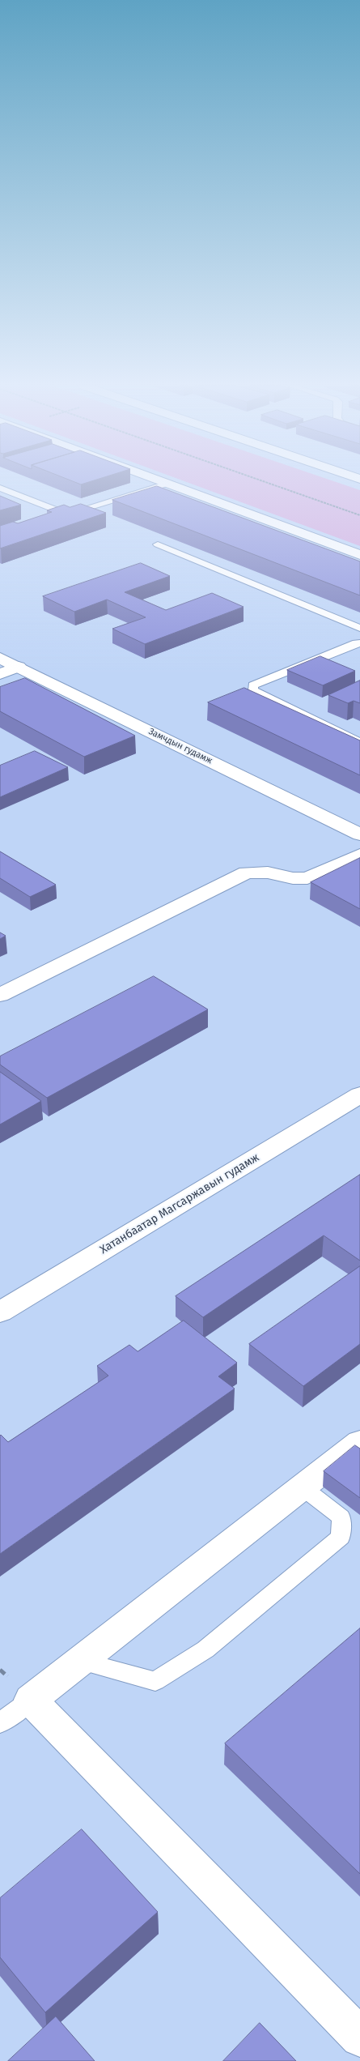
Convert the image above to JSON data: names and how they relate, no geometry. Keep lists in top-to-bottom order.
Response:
{
  "streets": {
    "street": ["Замчдын гудамж", "Хатанбаатар Магсаржавын гудамж"]
  }
}
